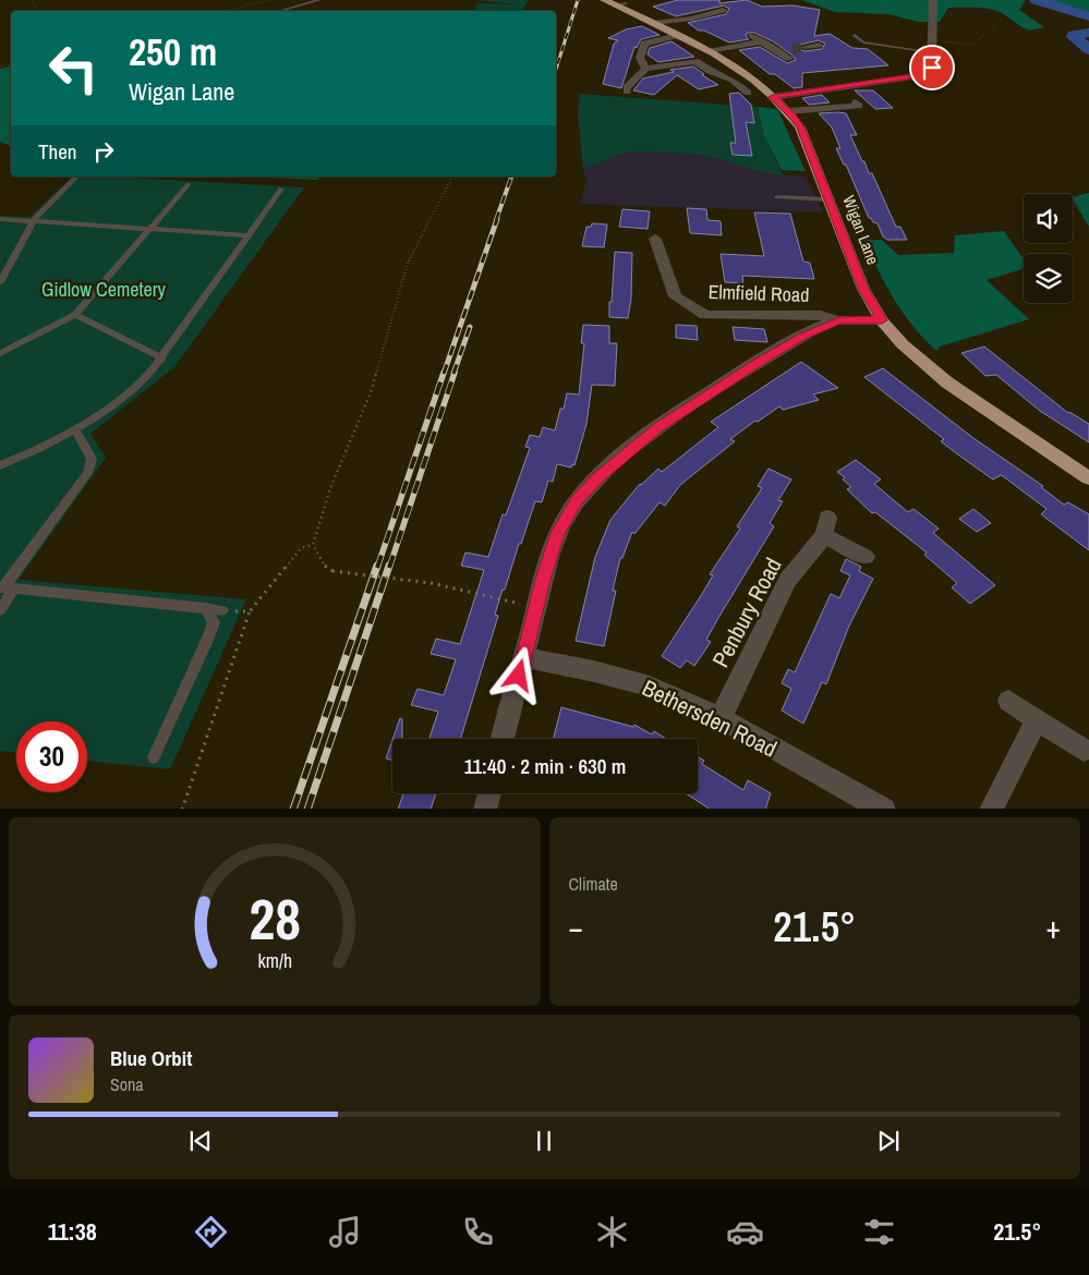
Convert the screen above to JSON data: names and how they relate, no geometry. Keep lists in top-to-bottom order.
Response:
{
  "streets": {
    "highway": ["Wigan Lane"],
    "street": ["Elmfield Road", "Penbury Road", "Bethersden Road"]
  },
  "crossings": [
    ["Penbury Road", "Bethersden Road"]
  ],
  "parks": ["Gidlow Cemetery"],
  "page": {
    "turn": ["250 m", "Wigan Lane"],
    "then": "Then",
    "limit": "30",
    "trip": "11:40 · 2 min · 630 m",
    "tile": "Climate",
    "heat": ["−", "21.5°", "+"],
    "song": ["Blue Orbit", "Sona"],
    "tabs": ["11:38", "21.5°"],
    "gauge": ["28", "km/h"]
  }
}
